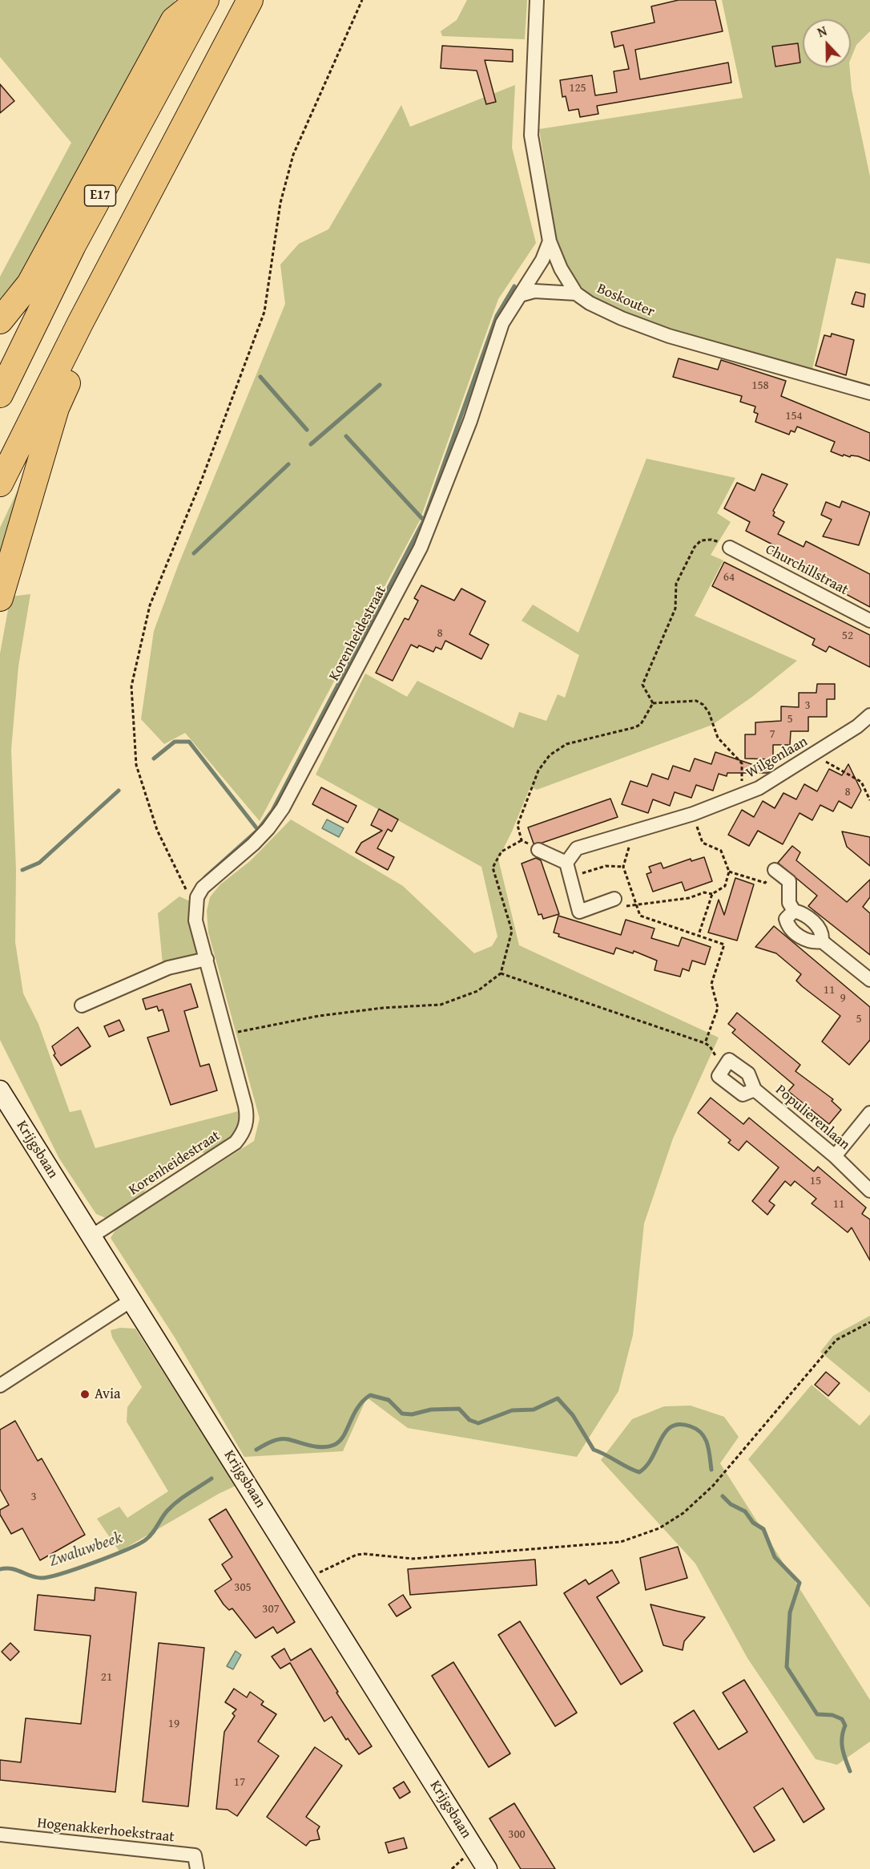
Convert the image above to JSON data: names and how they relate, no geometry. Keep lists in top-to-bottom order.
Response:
{
  "streets": {
    "highway": ["E17"],
    "main road": ["Krijgsbaan"],
    "street": [
      "Boskouter",
      "Churchillstraat",
      "Korenheidestraat",
      "Wilgenlaan",
      "Populierenlaan",
      "Hogenakkerhoekstraat"
    ]
  },
  "crossings": [
    ["Boskouter", "Korenheidestraat"],
    ["Korenheidestraat", "Krijgsbaan"]
  ],
  "water": ["Zwaluwbeek"],
  "places": ["Avia"],
  "house_numbers": [
    "125",
    "158",
    "154",
    "64",
    "8",
    "52",
    "3",
    "5",
    "7",
    "8",
    "11",
    "9",
    "5",
    "15",
    "11",
    "3",
    "305",
    "307",
    "21",
    "19",
    "17",
    "300"
  ],
  "north": "top"
}
